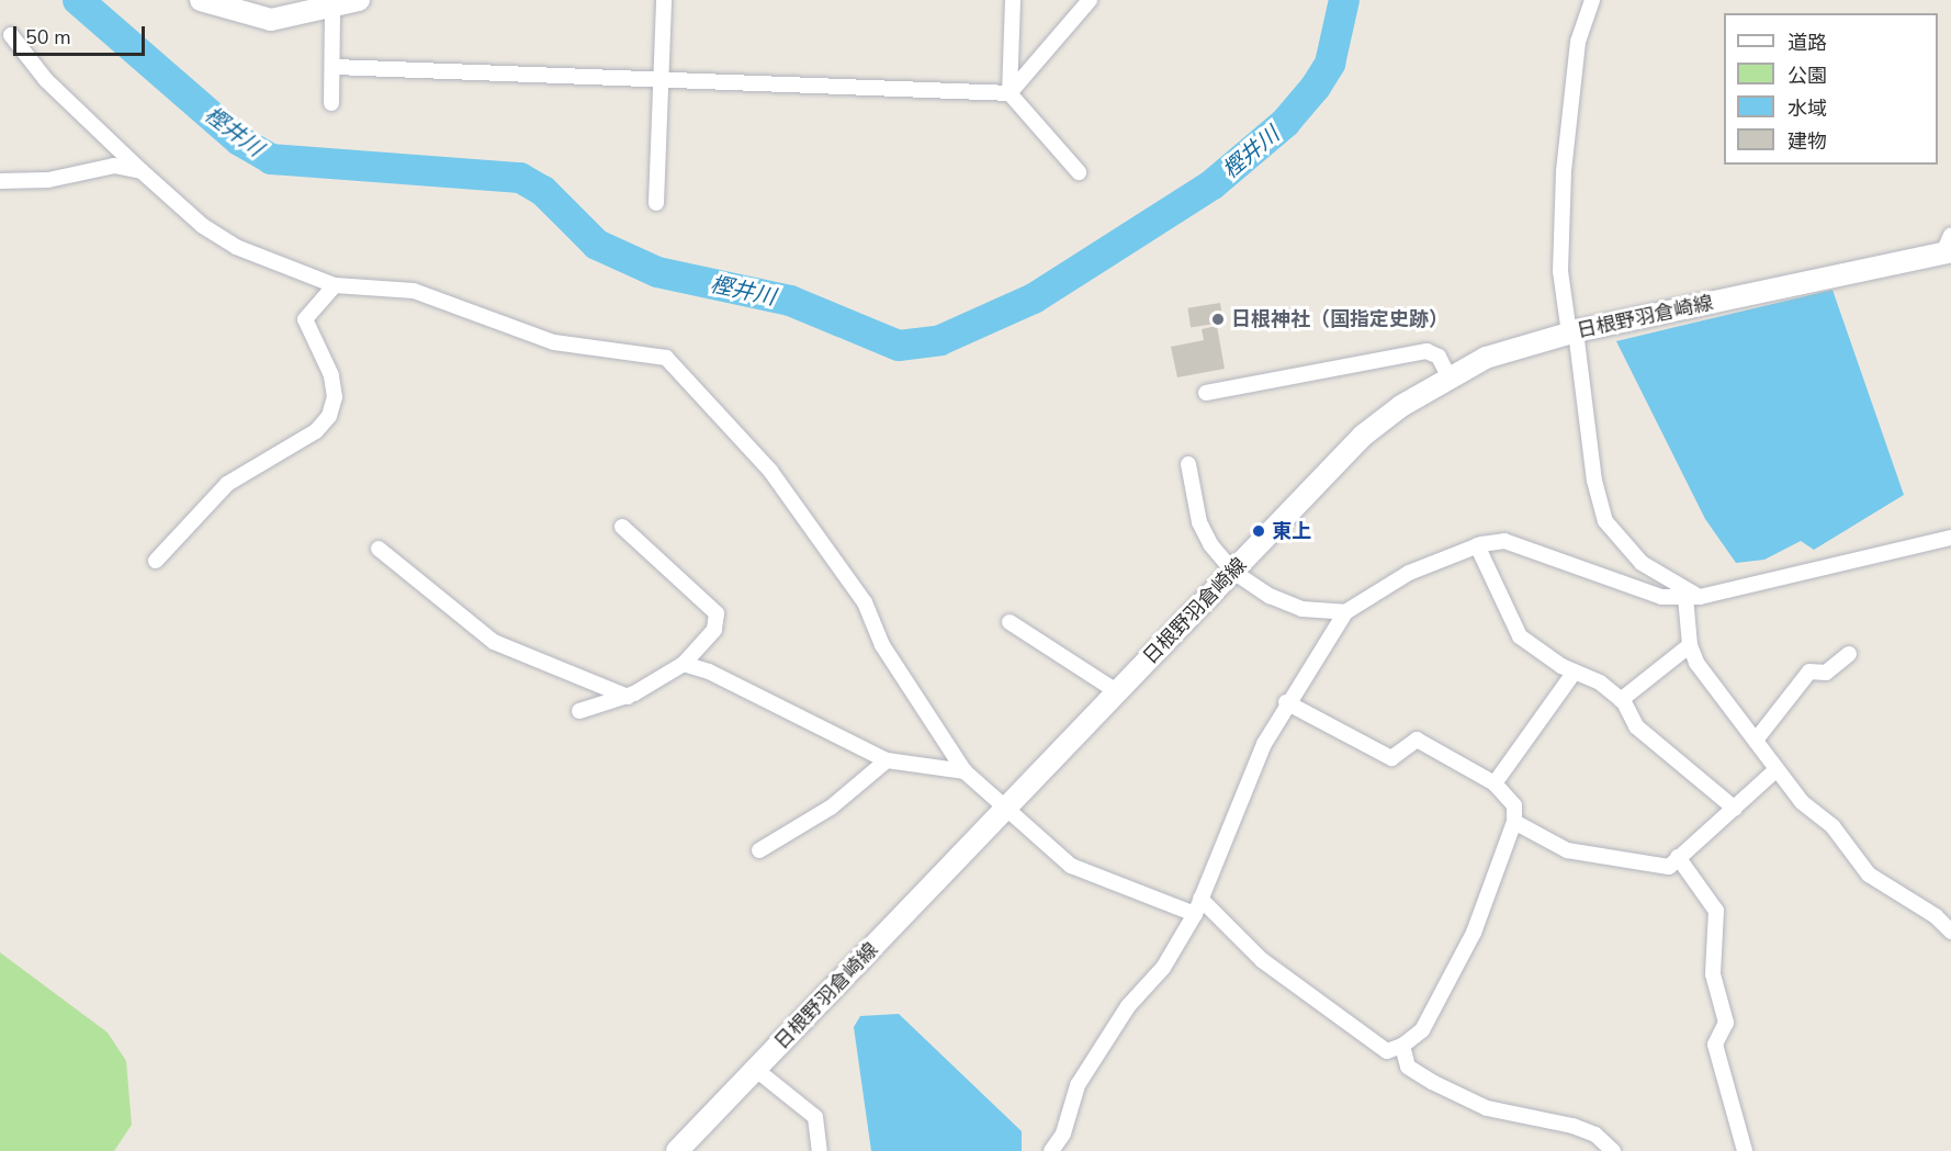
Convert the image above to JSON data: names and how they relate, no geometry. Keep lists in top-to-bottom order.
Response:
{
  "streets": {
    "main road": ["日根野羽倉崎線"]
  },
  "water": ["樫井川"],
  "places": ["日根神社（国指定史跡）", "東上"],
  "legend": [
    "道路",
    "公園",
    "水域",
    "建物"
  ],
  "scale_bar": "50 m"
}
